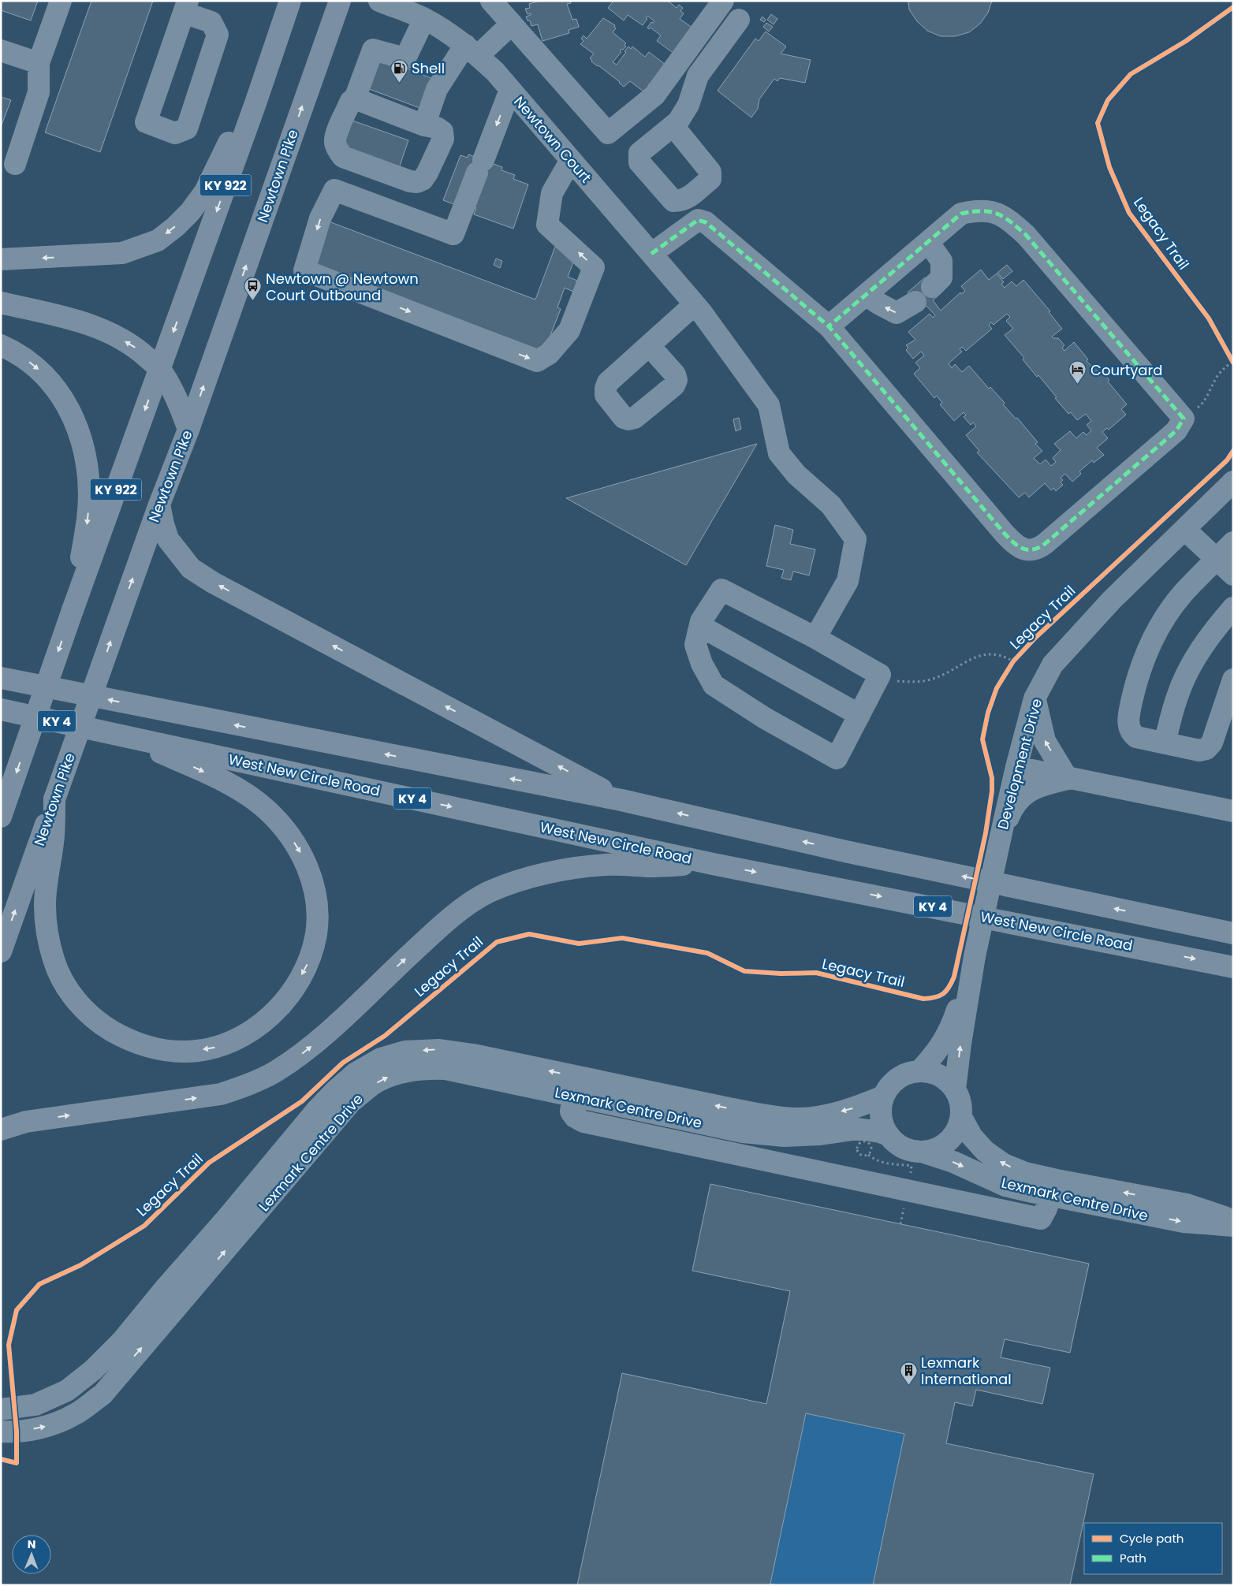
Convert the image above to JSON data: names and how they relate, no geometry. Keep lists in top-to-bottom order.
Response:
{
  "streets": {
    "highway": [
      "Newtown Pike",
      "KY 922",
      "KY 4",
      "West New Circle Road"
    ],
    "street": ["Newtown Court", "Development Drive", "Lexmark Centre Drive"],
    "cycle path": ["Legacy Trail"]
  },
  "crossings": [
    ["Development Drive", "Lexmark Centre Drive"]
  ],
  "places": {
    "fuel station": ["Shell"],
    "bus stop": ["Newtown @ Newtown Court Outbound"],
    "hotel": ["Courtyard"],
    "building": ["Lexmark International"]
  },
  "legend": ["Cycle path", "Path"],
  "north": "top"
}
